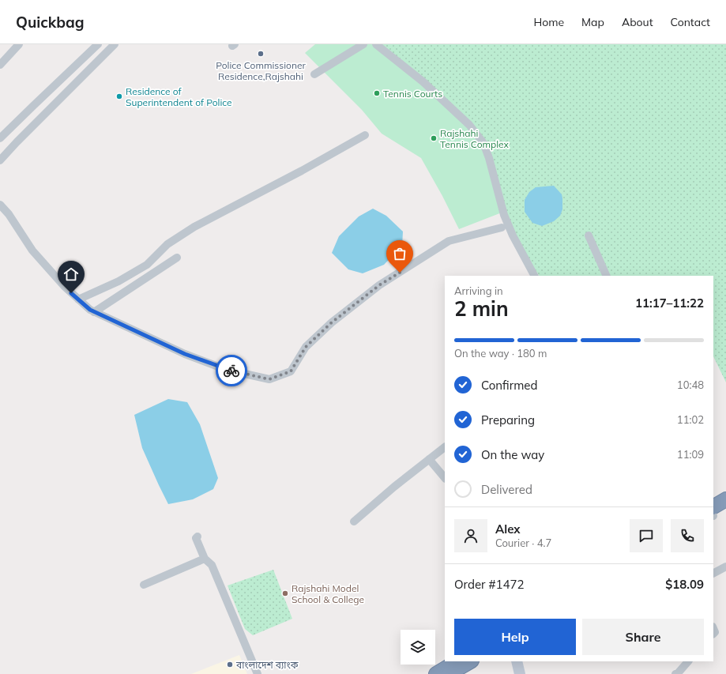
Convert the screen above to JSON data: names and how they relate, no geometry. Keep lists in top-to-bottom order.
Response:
{
  "places": [
    "Police Commissioner Residence,Rajshahi",
    "Tennis Courts",
    "Residence of Superintendent of Police",
    "Rajshahi Tennis Complex",
    "Rajshahi Model School & College",
    "বাংলাদেশ ব্যাংক"
  ],
  "page": {
    "header": "Quickbag",
    "nav": [
      "Home",
      "Map",
      "About",
      "Contact"
    ],
    "heading": ["2 min", "Arriving in", "11:17–11:22"],
    "panel": [
      "Alex",
      "Courier · 4.7",
      "Order #1472",
      "$18.09"
    ],
    "bar": "On the way · 180 m",
    "list": [
      ["Confirmed", "10:48"],
      ["Preparing", "11:02"],
      ["On the way", "11:09"],
      "Delivered"
    ],
    "buttons": ["Help", "Share"]
  }
}
